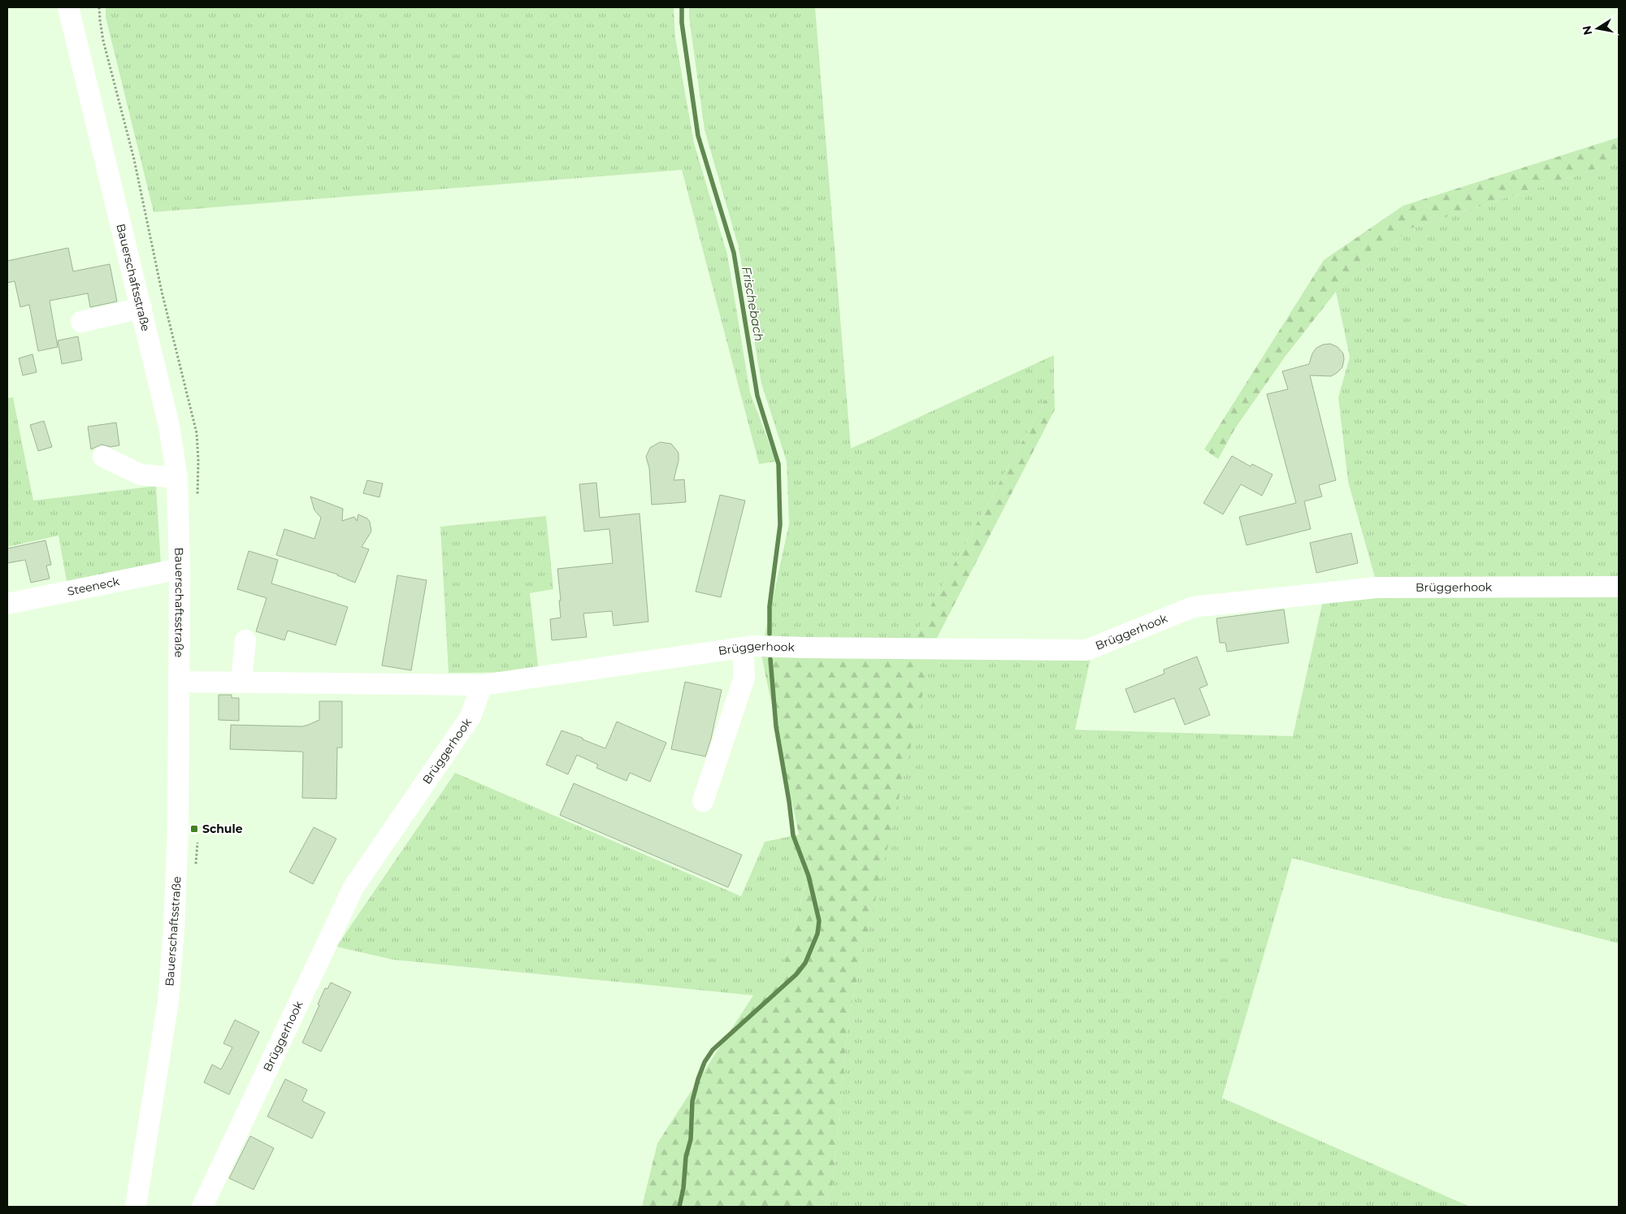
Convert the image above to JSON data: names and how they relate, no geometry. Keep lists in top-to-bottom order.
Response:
{
  "streets": {
    "street": ["Bauerschaftsstraße", "Steeneck", "Brüggerhook"]
  },
  "crossings": [
    ["Bauerschaftsstraße", "Steeneck"]
  ],
  "water": ["Frischebach"],
  "places": {
    "transit": ["Schule"]
  },
  "north": "left"
}
